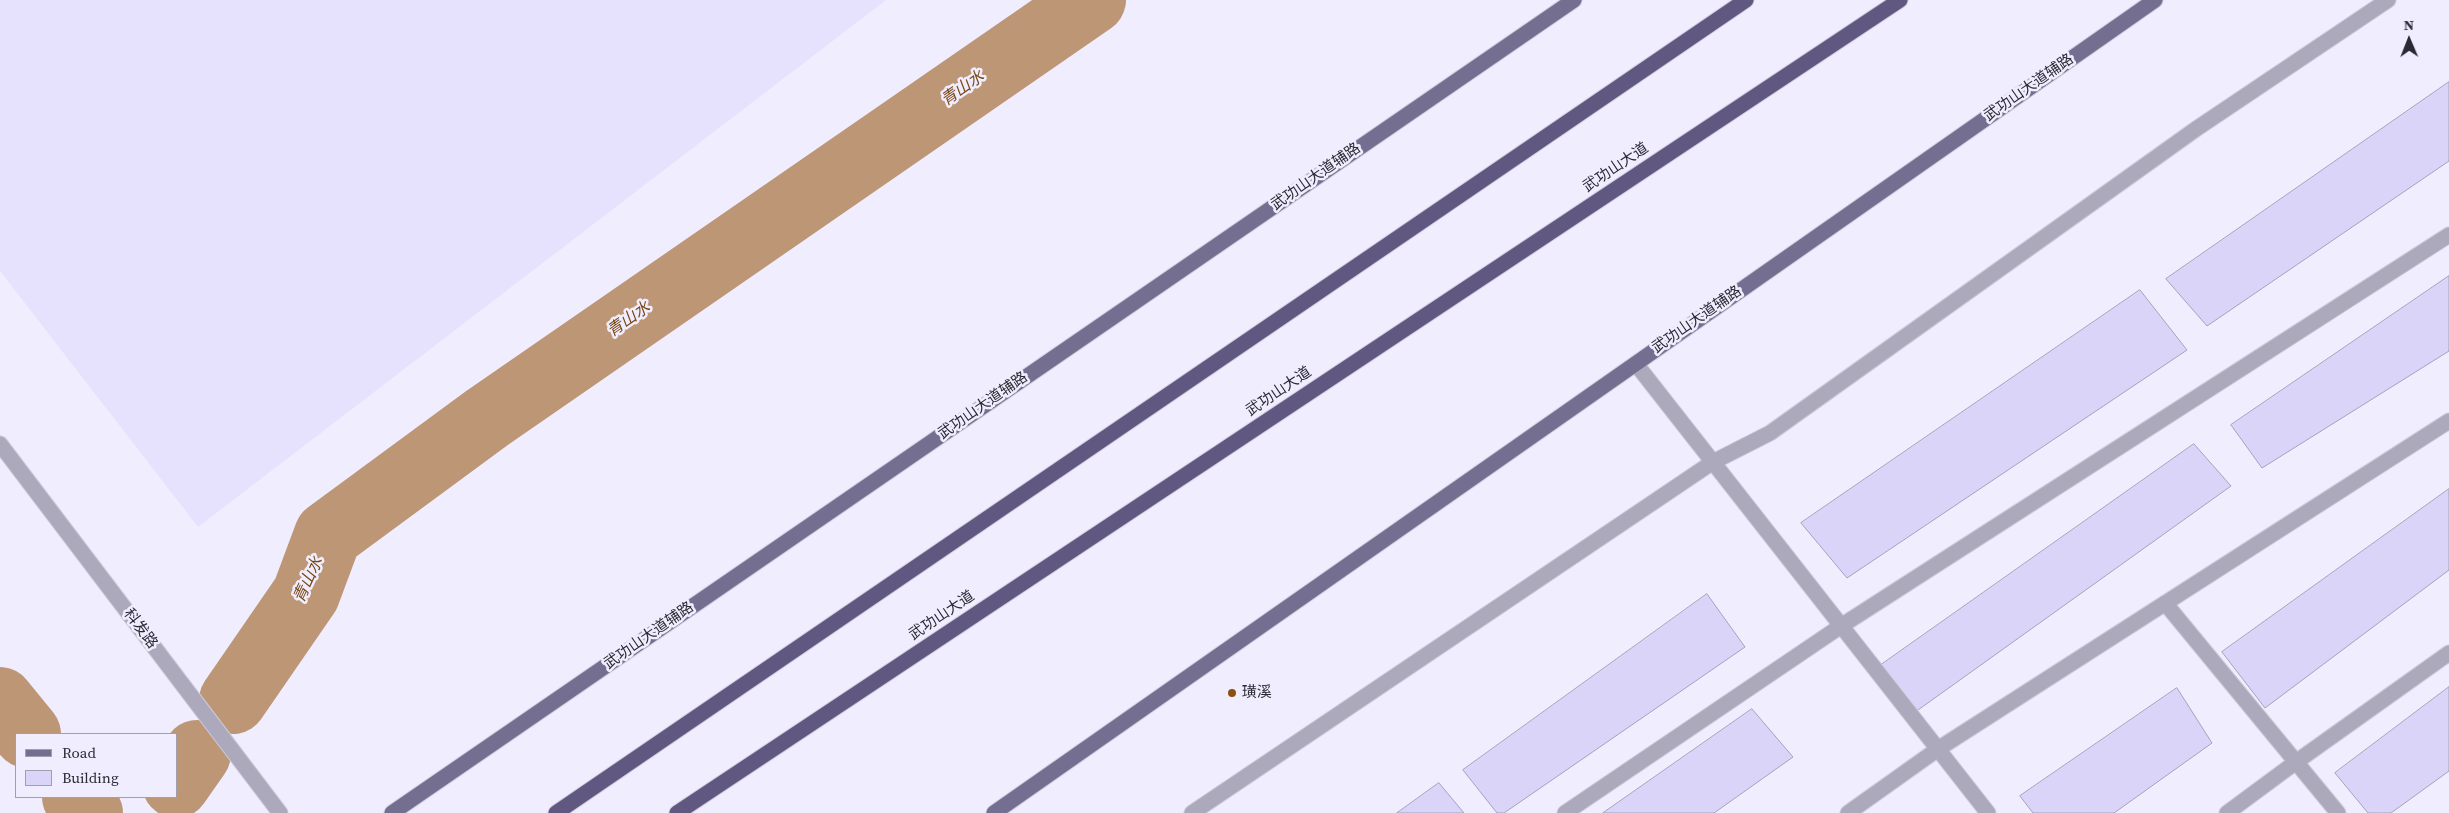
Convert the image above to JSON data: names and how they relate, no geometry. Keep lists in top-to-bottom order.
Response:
{
  "streets": {
    "highway": ["武功山大道"],
    "main road": ["武功山大道辅路"],
    "street": ["科发路"]
  },
  "water": ["青山水"],
  "places": ["璜溪"],
  "legend": ["Road", "Building"],
  "north": "top"
}
